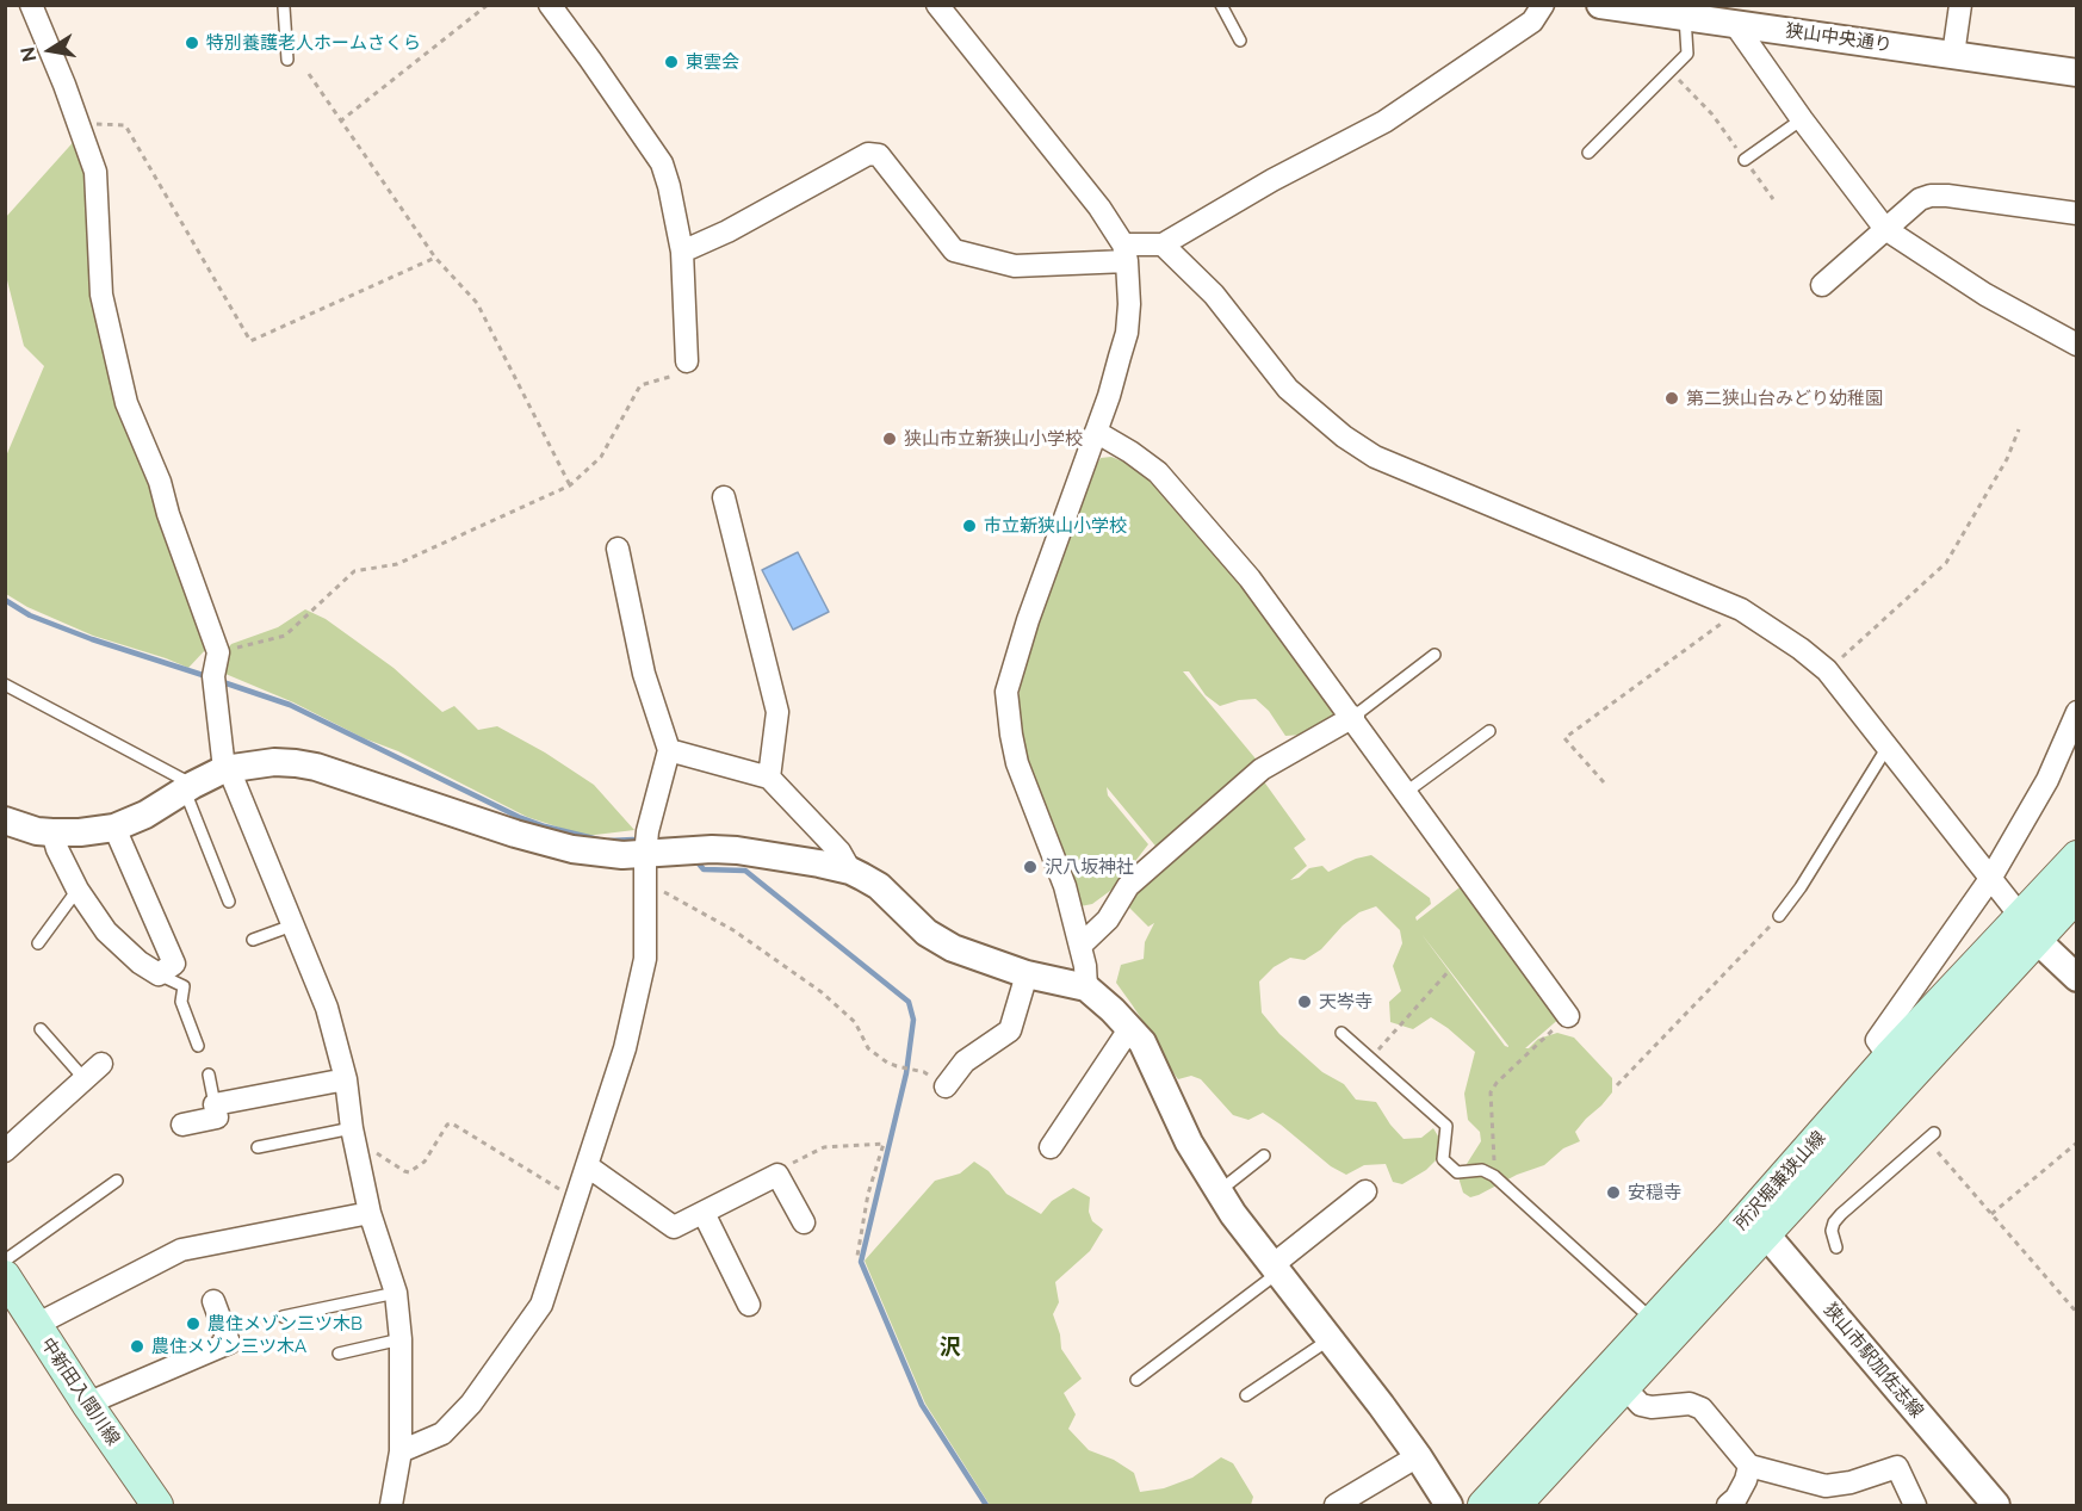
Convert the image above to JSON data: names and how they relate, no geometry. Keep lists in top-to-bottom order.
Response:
{
  "streets": {
    "main road": ["所沢堀兼狭山線", "中新田入間川線"],
    "street": ["狭山中央通り", "狭山市駅加佐志線"]
  },
  "crossings": [
    ["所沢堀兼狭山線", "狭山市駅加佐志線"]
  ],
  "districts": ["沢"],
  "places": [
    "特別養護老人ホームさくら",
    "東雲会",
    "第二狭山台みどり幼稚園",
    "狭山市立新狭山小学校",
    "市立新狭山小学校",
    "沢八坂神社",
    "天岑寺",
    "安穏寺",
    "農住メゾン三ツ木B",
    "農住メゾン三ツ木A"
  ],
  "north": "left"
}
